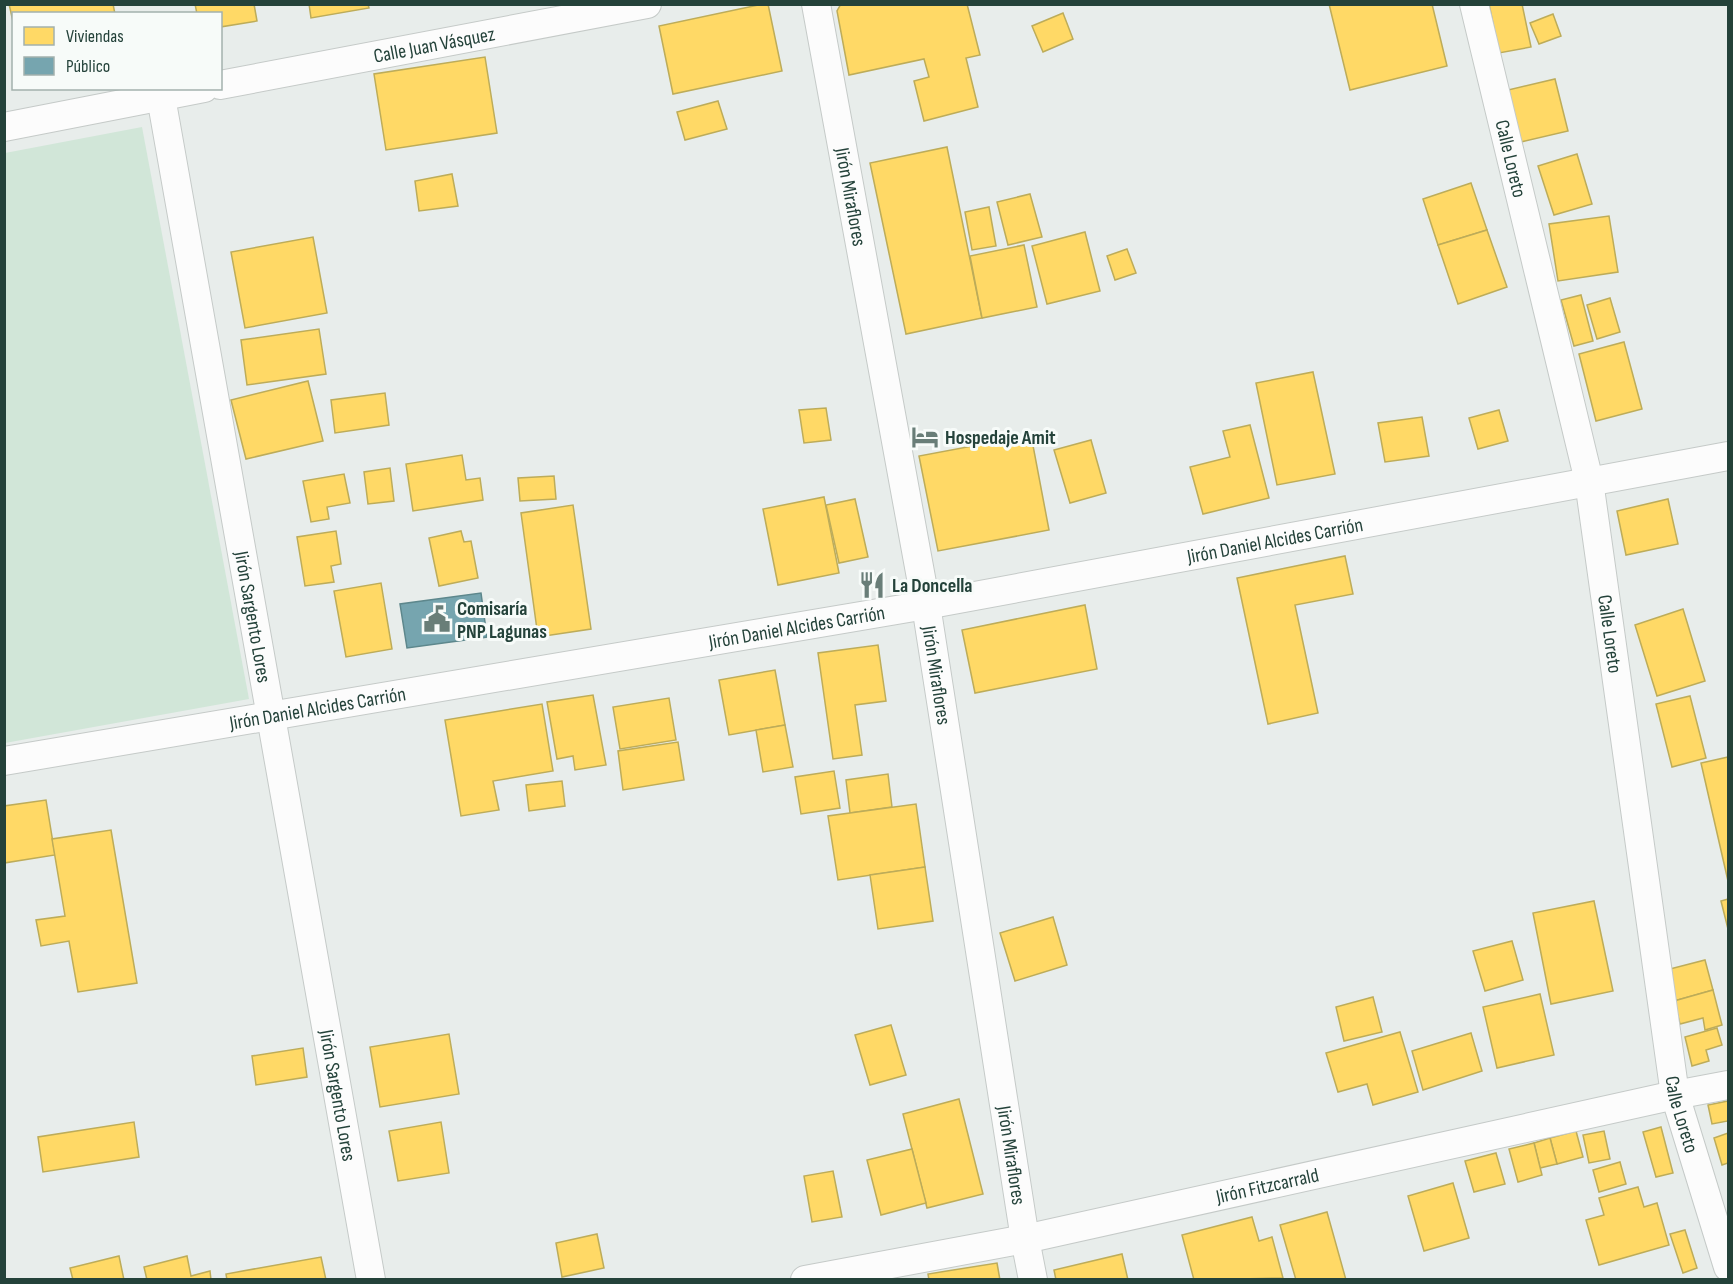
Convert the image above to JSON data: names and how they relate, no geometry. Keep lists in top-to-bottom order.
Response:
{
  "streets": {
    "street": [
      "Calle Juan Vásquez",
      "Calle Loreto",
      "Jirón Miraflores",
      "Jirón Daniel Alcides Carrión",
      "Jirón Sargento Lores",
      "Jirón Fitzcarrald"
    ]
  },
  "crossings": [
    ["Calle Loreto", "Jirón Daniel Alcides Carrión"],
    ["Calle Loreto", "Jirón Fitzcarrald"],
    ["Jirón Miraflores", "Jirón Daniel Alcides Carrión"],
    ["Jirón Miraflores", "Jirón Fitzcarrald"],
    ["Jirón Daniel Alcides Carrión", "Jirón Sargento Lores"]
  ],
  "places": {
    "hotel": ["Hospedaje Amit"],
    "restaurant": ["La Doncella"],
    "public building": ["Comisaría PNP Lagunas"]
  },
  "legend": ["Viviendas", "Público"]
}
